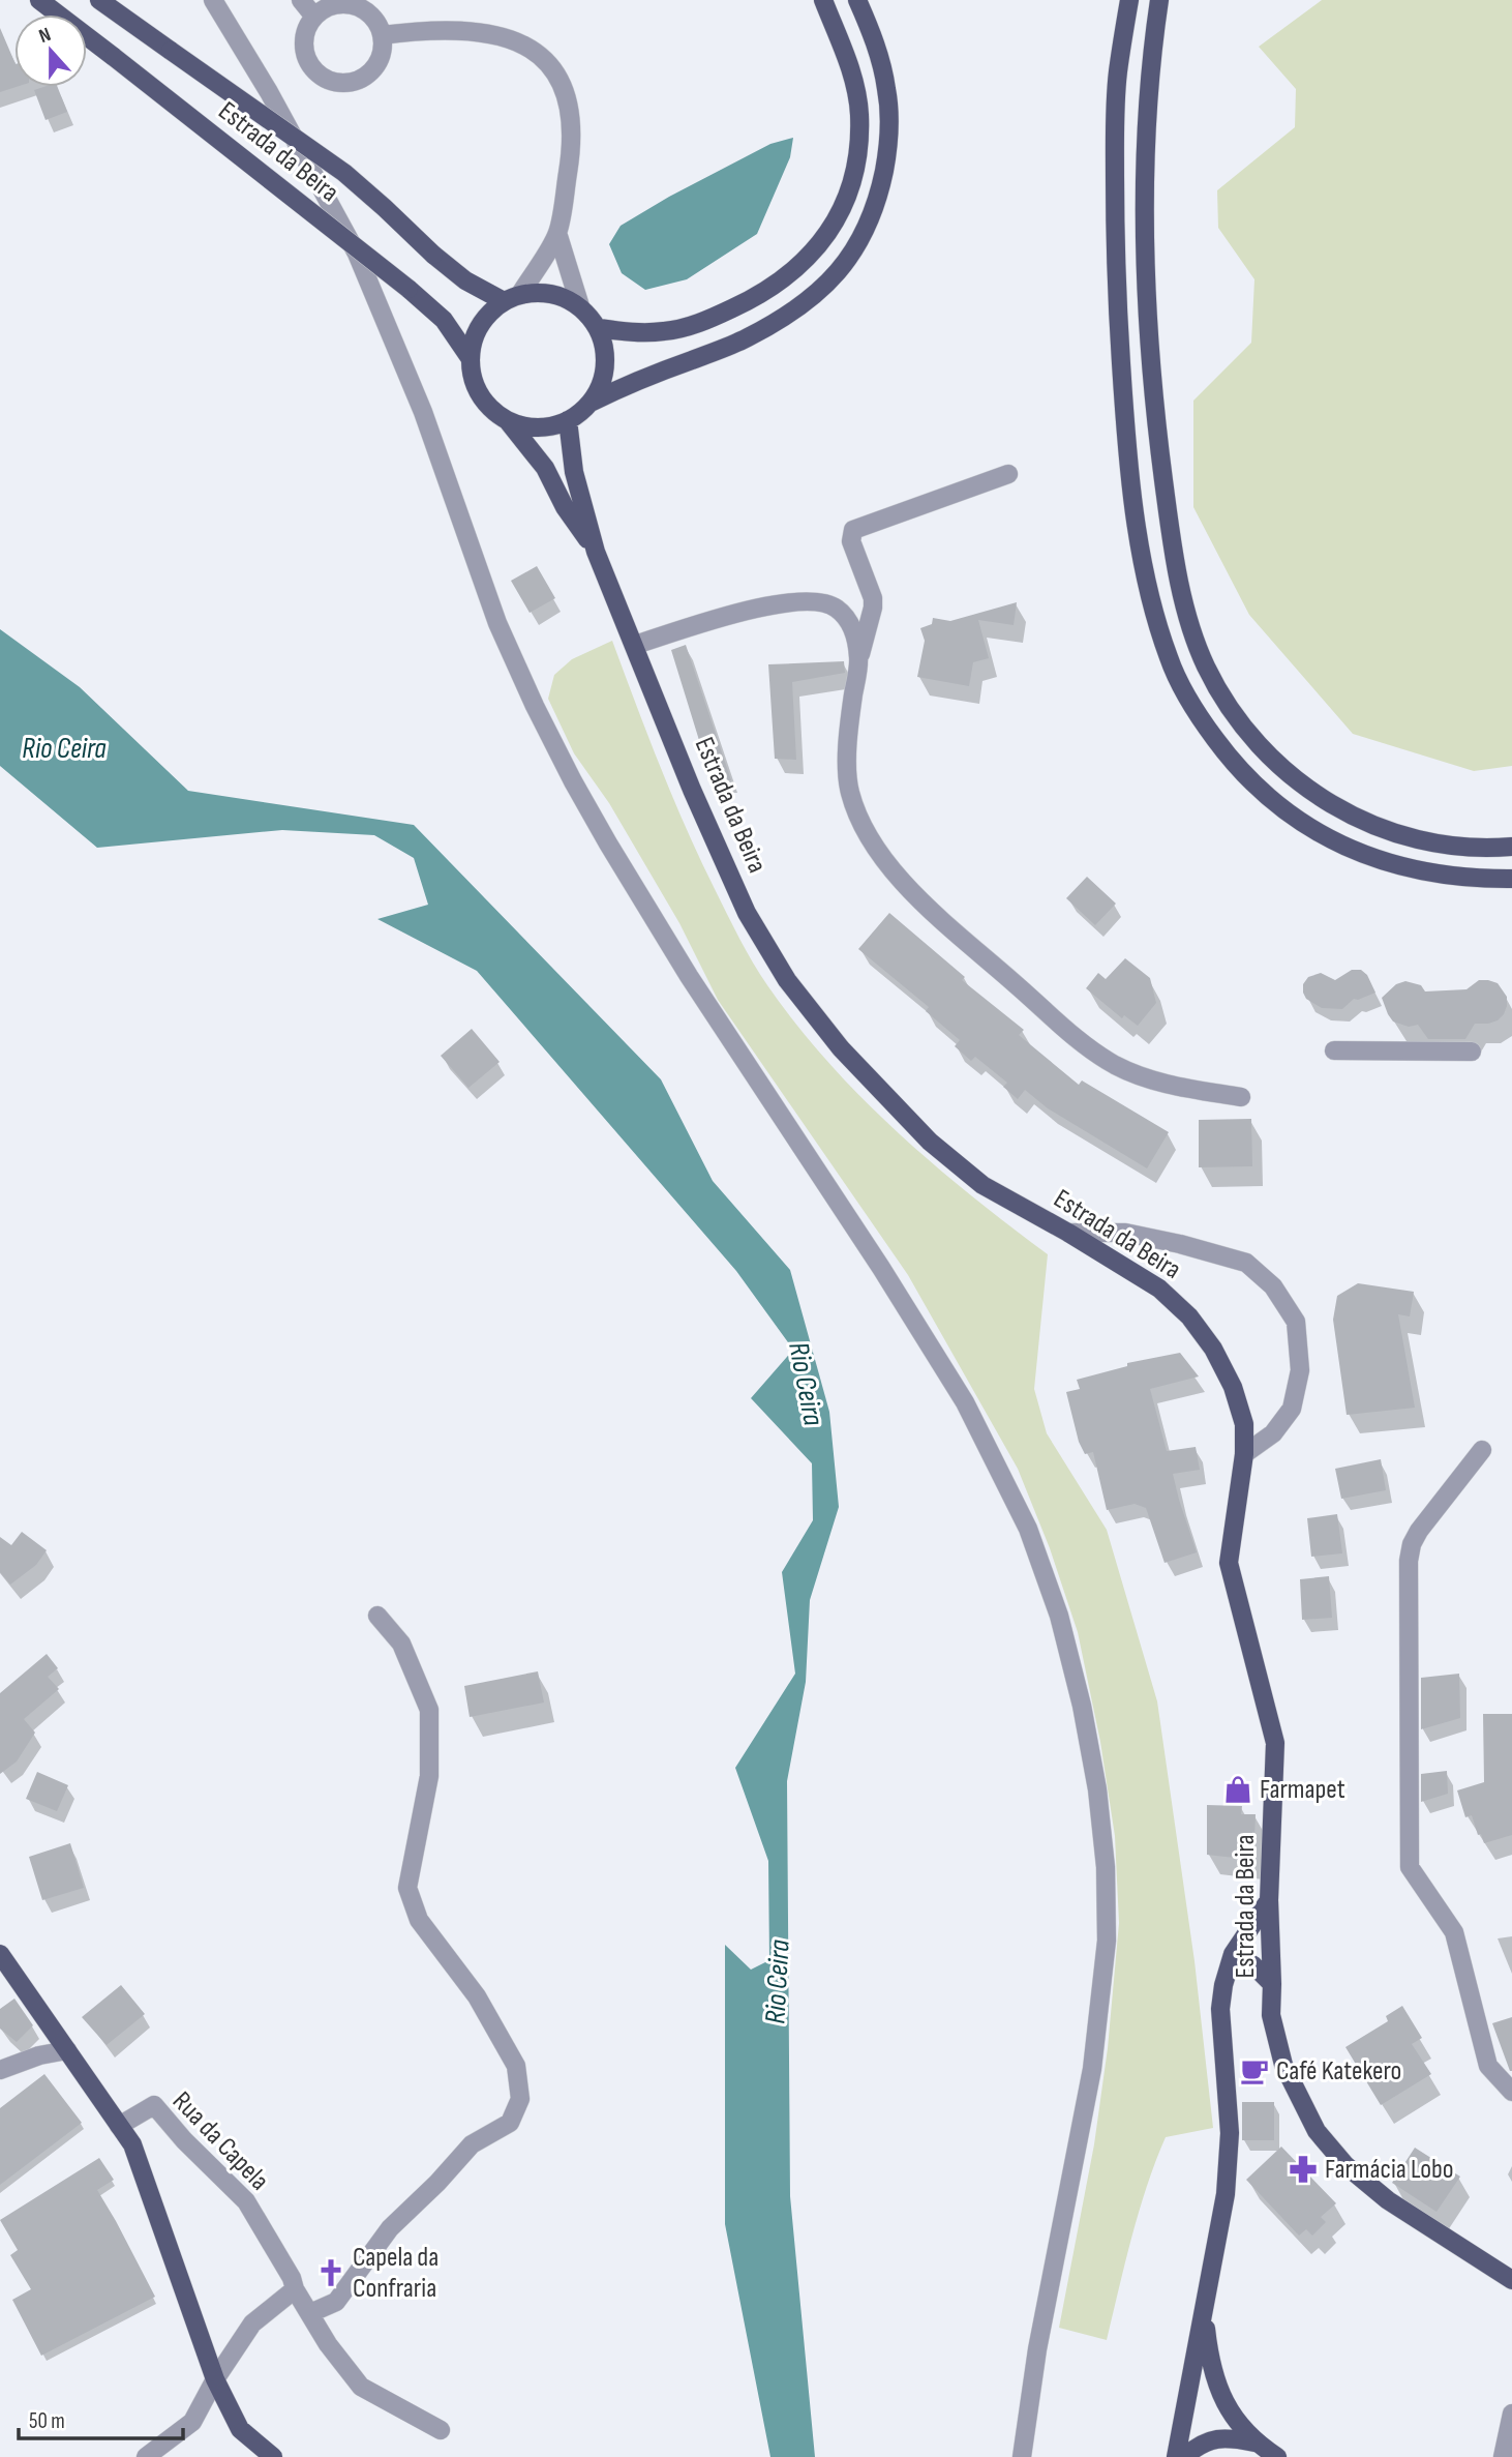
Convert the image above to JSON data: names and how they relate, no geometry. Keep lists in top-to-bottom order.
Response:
{
  "streets": {
    "main road": ["Estrada da Beira"],
    "street": ["Rua da Capela"]
  },
  "water": ["Rio Ceira"],
  "places": {
    "shop": ["Farmapet"],
    "cafe": ["Café Katekero"],
    "pharmacy": ["Farmácia Lobo"],
    "church": ["Capela da Confraria"]
  },
  "scale_bar": "50 m",
  "north": "top"
}
